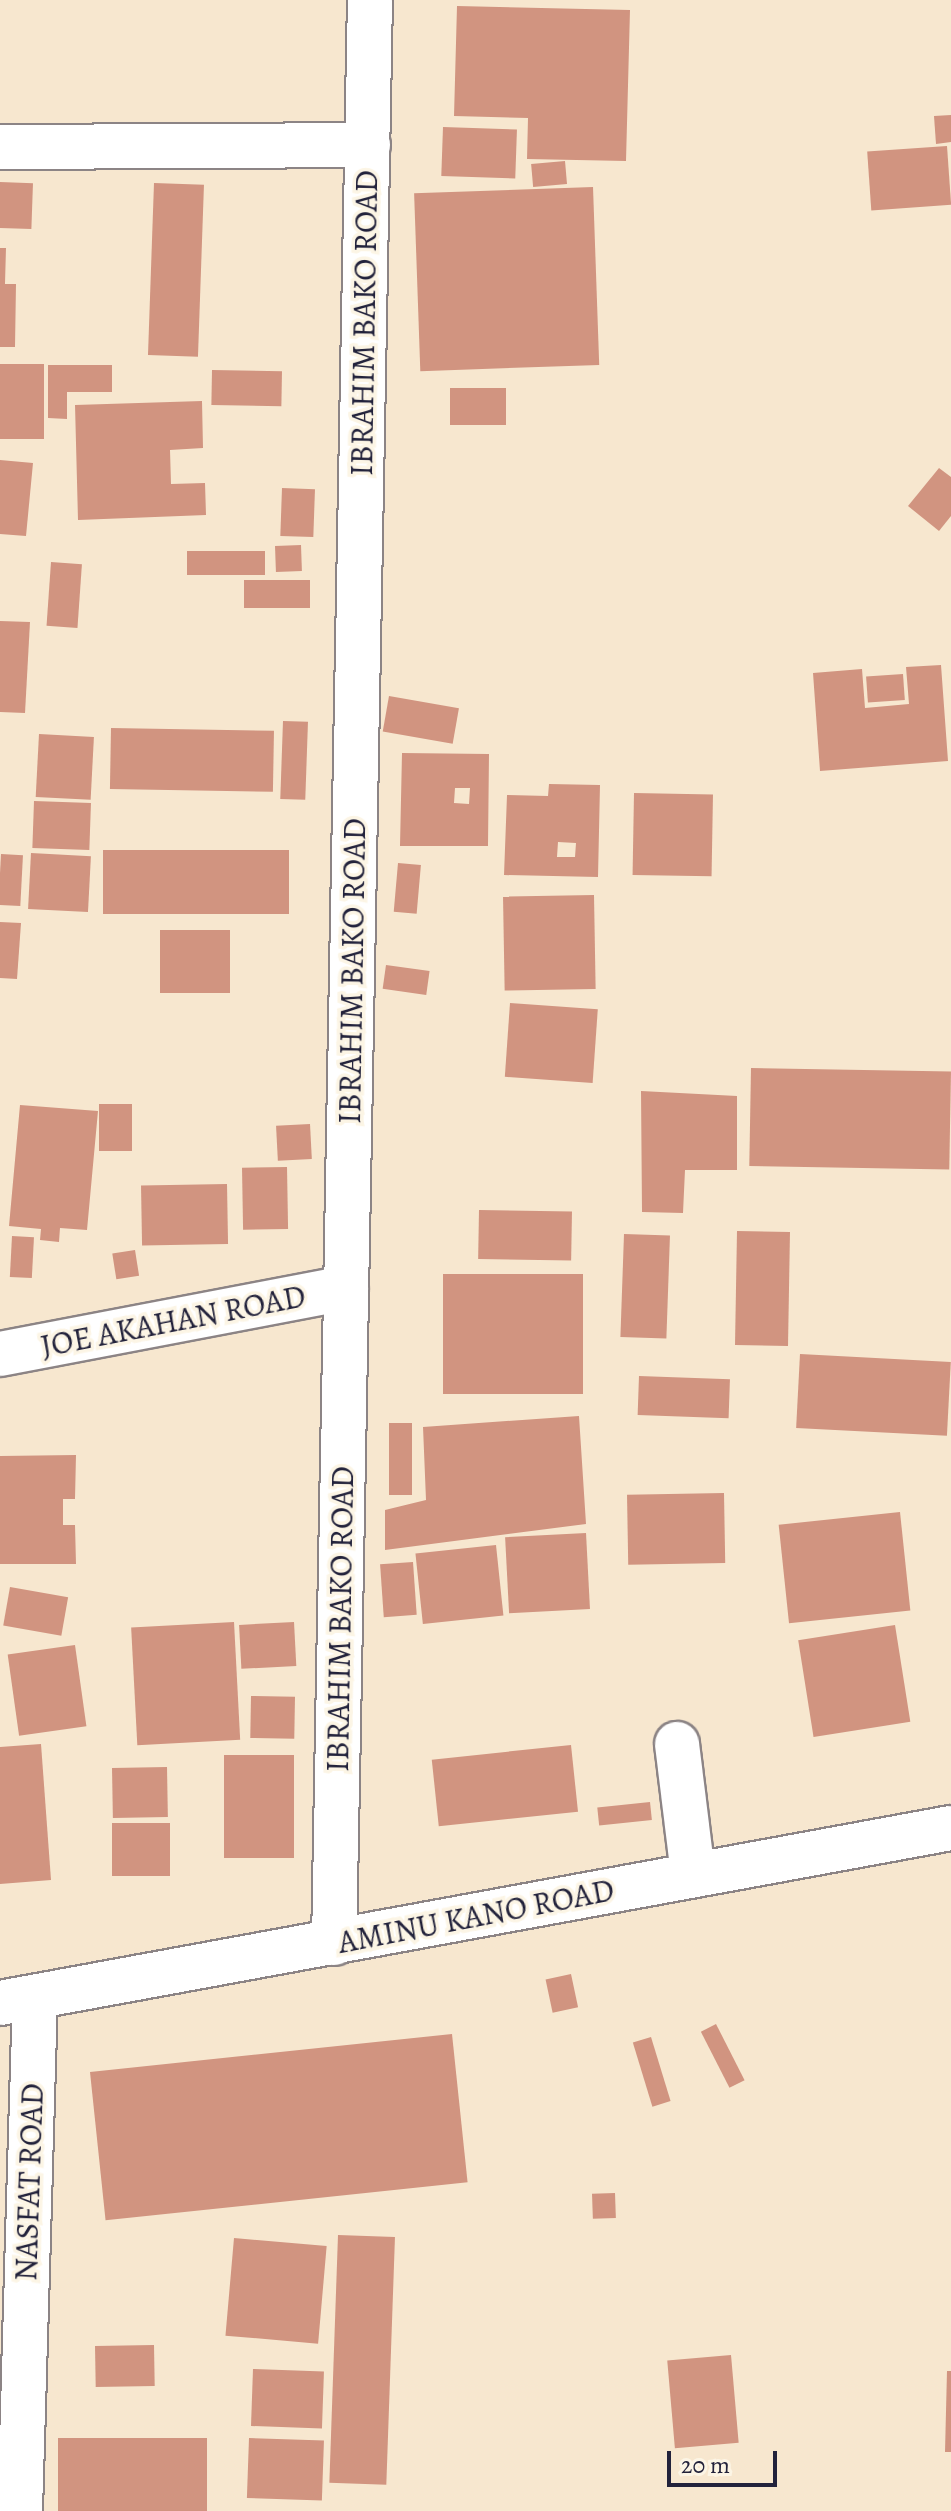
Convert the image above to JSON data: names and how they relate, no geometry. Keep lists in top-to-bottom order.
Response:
{
  "streets": {
    "street": [
      "IBRAHIM BAKO ROAD",
      "JOE AKAHAN ROAD",
      "AMINU KANO ROAD",
      "NASFAT ROAD"
    ]
  },
  "crossings": [
    ["IBRAHIM BAKO ROAD", "JOE AKAHAN ROAD"],
    ["IBRAHIM BAKO ROAD", "AMINU KANO ROAD"],
    ["AMINU KANO ROAD", "NASFAT ROAD"]
  ],
  "scale_bar": "20 m"
}
